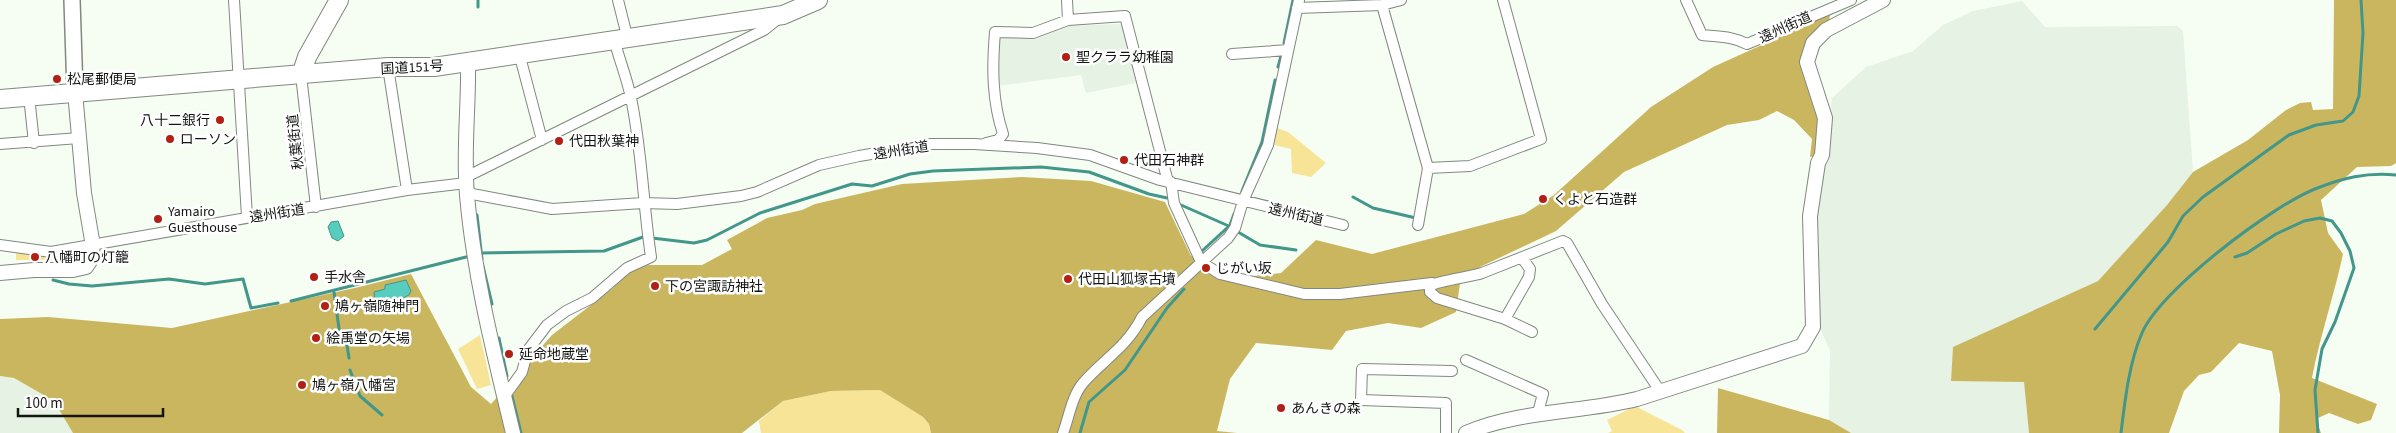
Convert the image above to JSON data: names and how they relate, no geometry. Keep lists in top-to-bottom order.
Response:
{
  "streets": {
    "highway": ["国道151号"],
    "street": ["遠州街道", "秋葉街道"]
  },
  "crossings": [
    ["遠州街道", "国道151号"],
    ["遠州街道", "秋葉街道"],
    ["国道151号", "秋葉街道"]
  ],
  "places": [
    "聖クララ幼稚園",
    "松尾郵便局",
    "八十二銀行",
    "ローソン",
    "代田秋葉神",
    "代田石神群",
    "くよと石造群",
    "Yamairo Guesthouse",
    "八幡町の灯籠",
    "じがい坂",
    "手水舎",
    "代田山狐塚古墳",
    "下の宮諏訪神社",
    "鳩ヶ嶺随神門",
    "絵禹堂の矢場",
    "延命地蔵堂",
    "鳩ヶ嶺八幡宮",
    "あんきの森"
  ],
  "scale_bar": "100 m"
}
